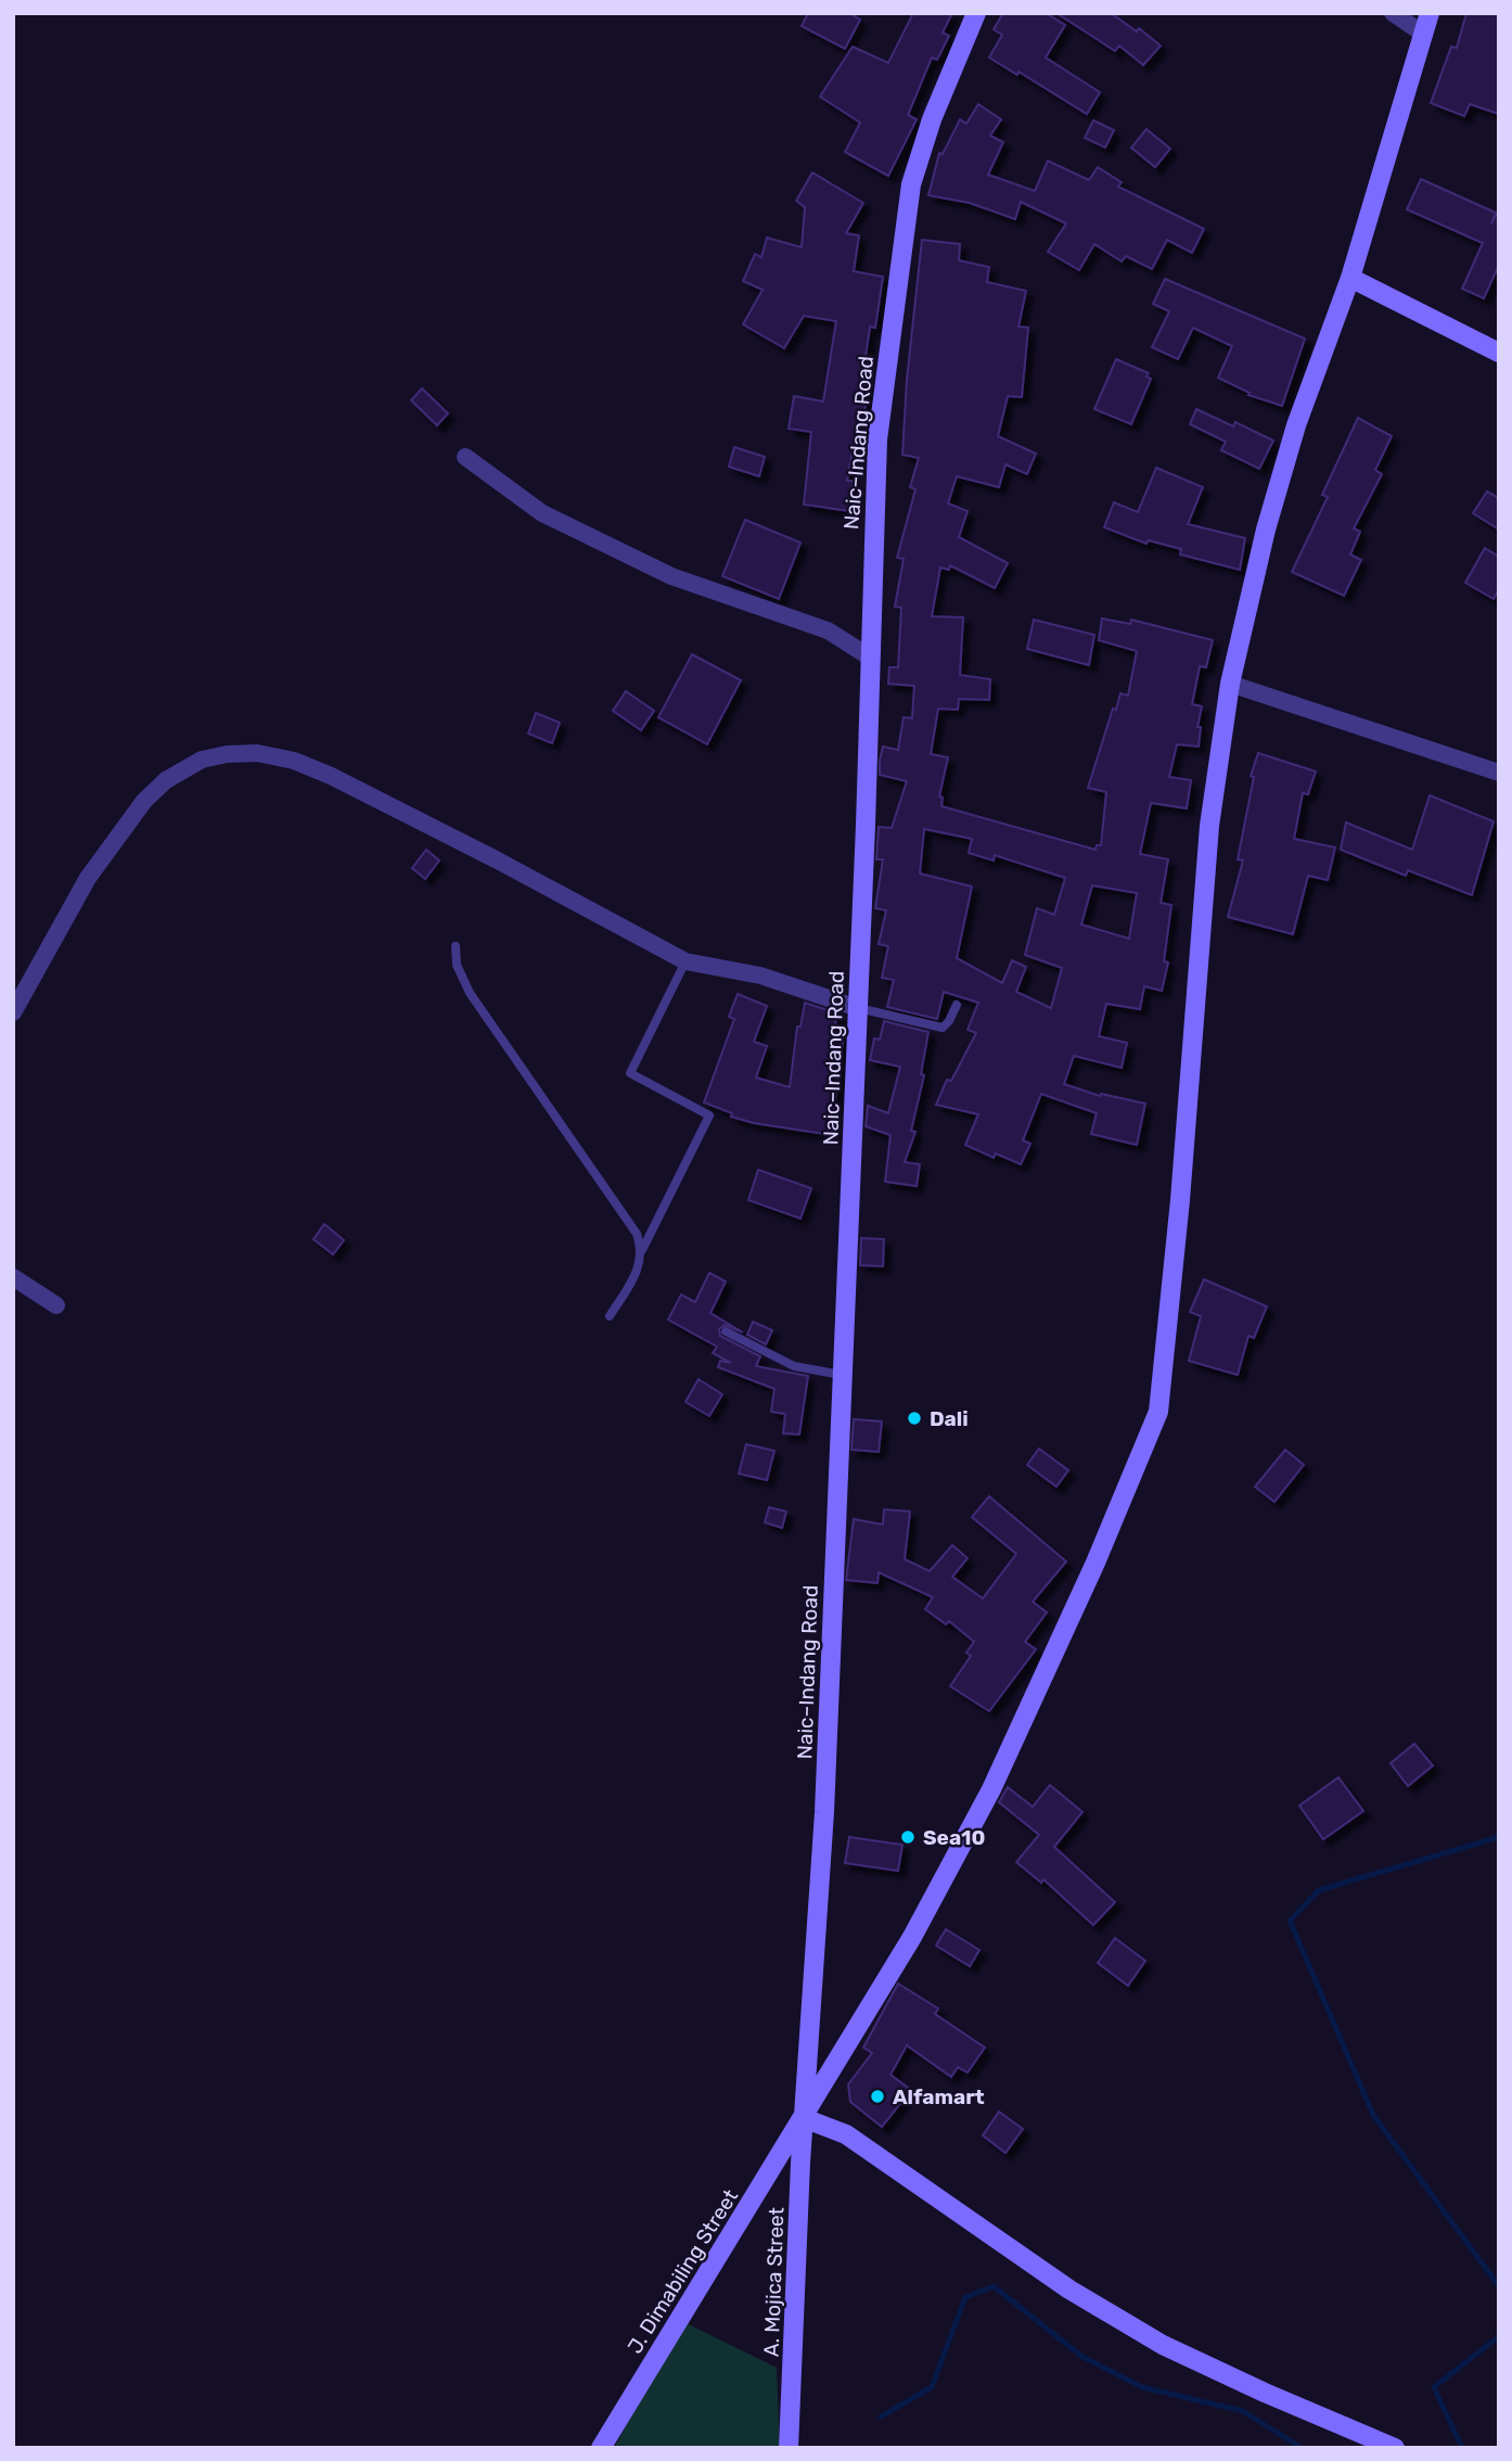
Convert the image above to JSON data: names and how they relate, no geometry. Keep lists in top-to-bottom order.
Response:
{
  "streets": {
    "street": ["Naic–Indang Road", "J. Dimabiling Street", "A. Mojica Street"]
  },
  "crossings": [
    ["Naic–Indang Road", "J. Dimabiling Street"],
    ["Naic–Indang Road", "A. Mojica Street"],
    ["J. Dimabiling Street", "A. Mojica Street"]
  ],
  "places": ["Dali", "Sea10", "Alfamart"]
}
